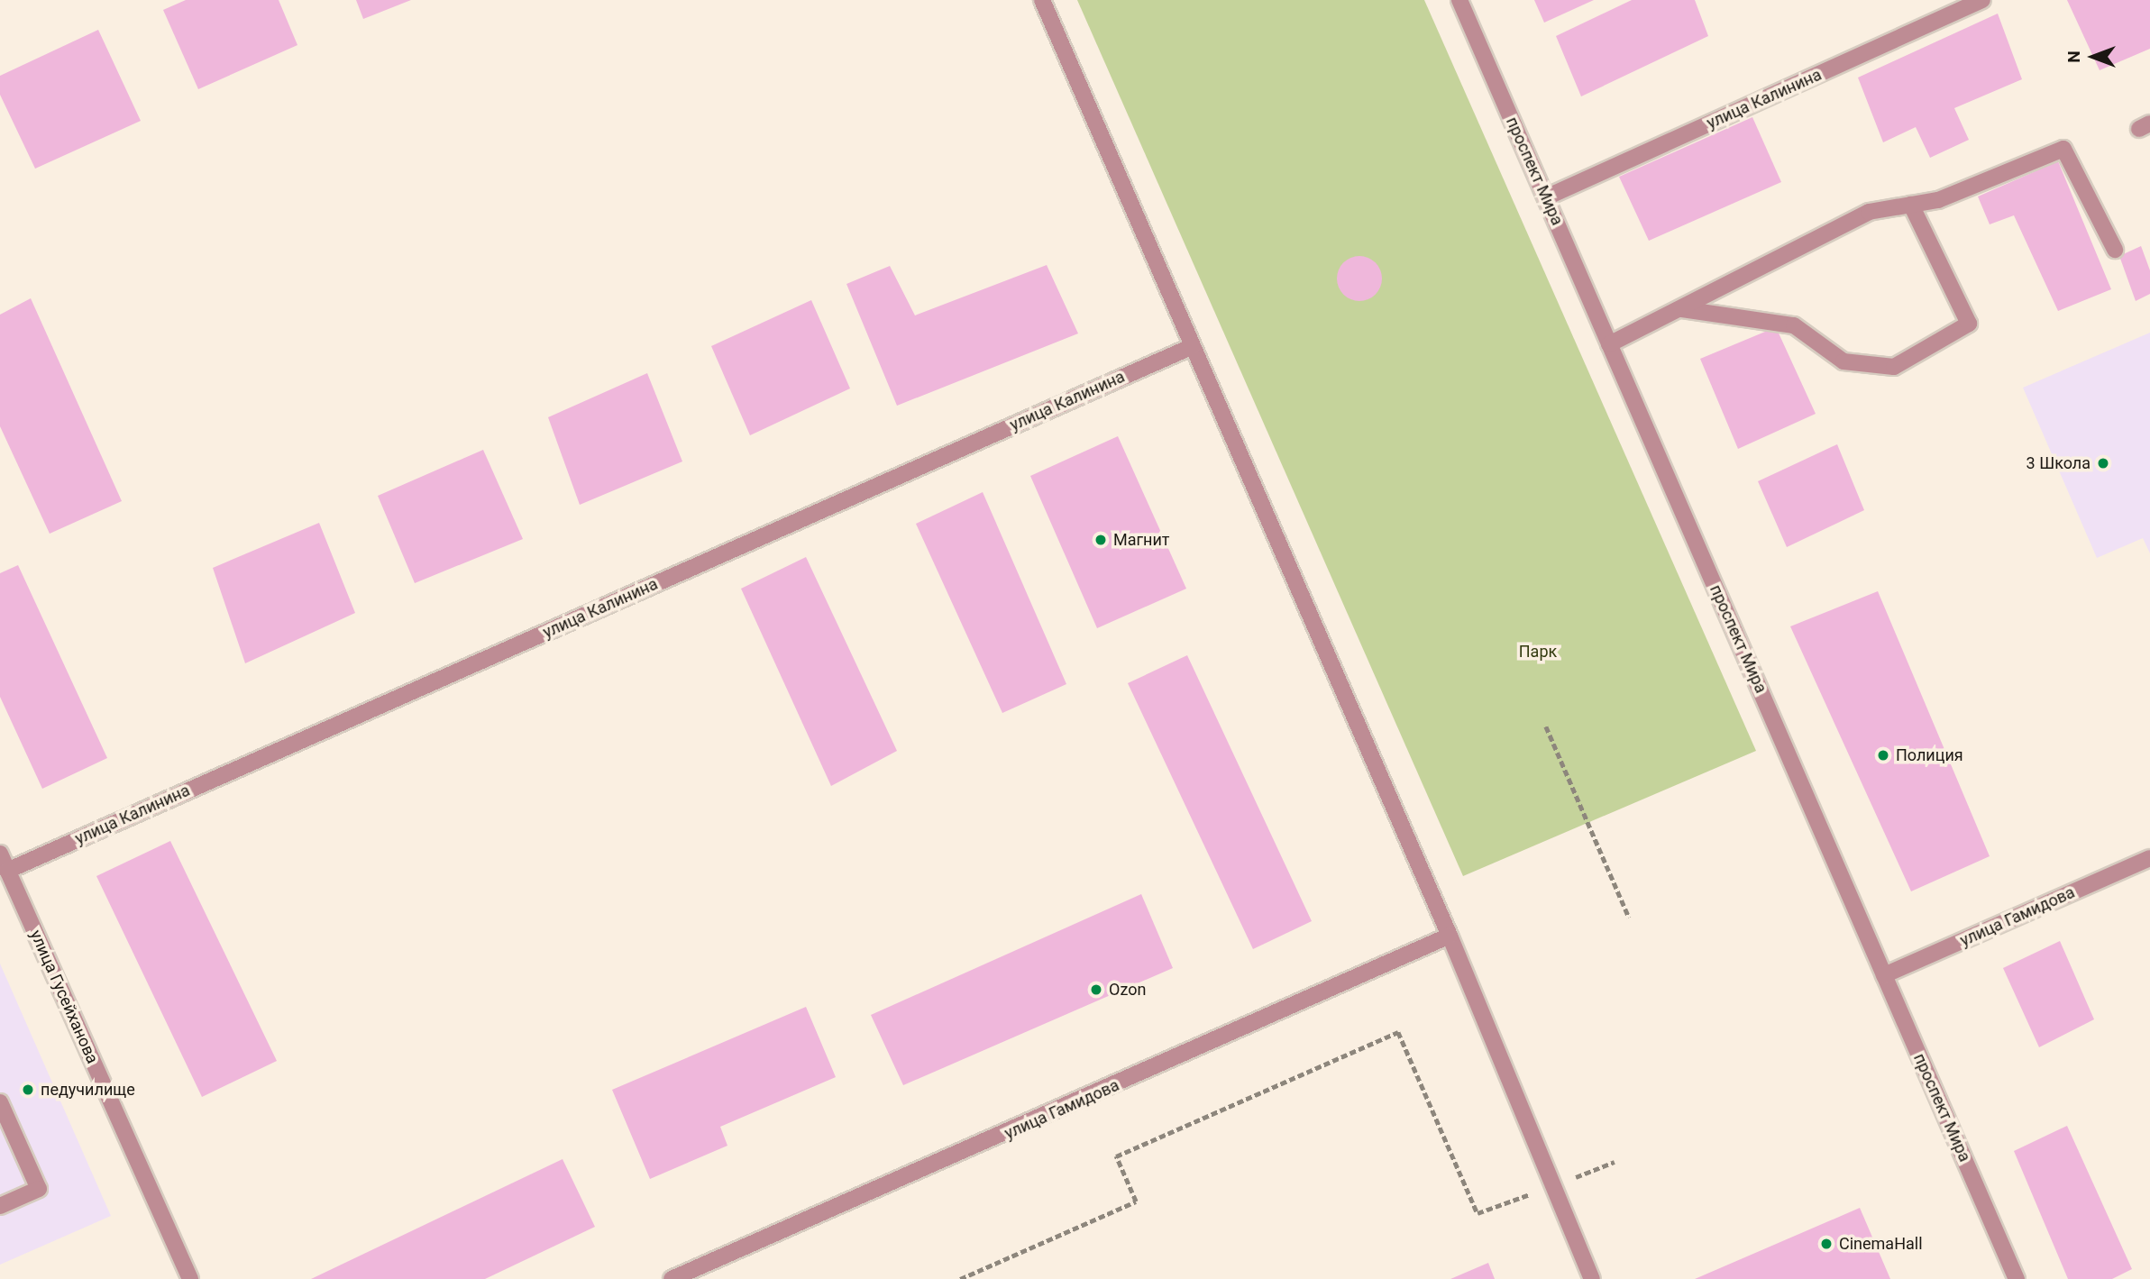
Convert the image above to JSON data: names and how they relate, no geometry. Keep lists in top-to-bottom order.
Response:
{
  "streets": {
    "street": [
      "улица Калинина",
      "проспект Мира",
      "улица Гамидова",
      "улица Гусейханова"
    ]
  },
  "crossings": [
    ["улица Калинина", "проспект Мира"],
    ["улица Калинина", "улица Гусейханова"],
    ["проспект Мира", "улица Гамидова"]
  ],
  "parks": ["Парк"],
  "places": [
    "3 Школа",
    "Магнит",
    "Полиция",
    "Ozon",
    "педучилище",
    "CinemaHall"
  ],
  "north": "left"
}
